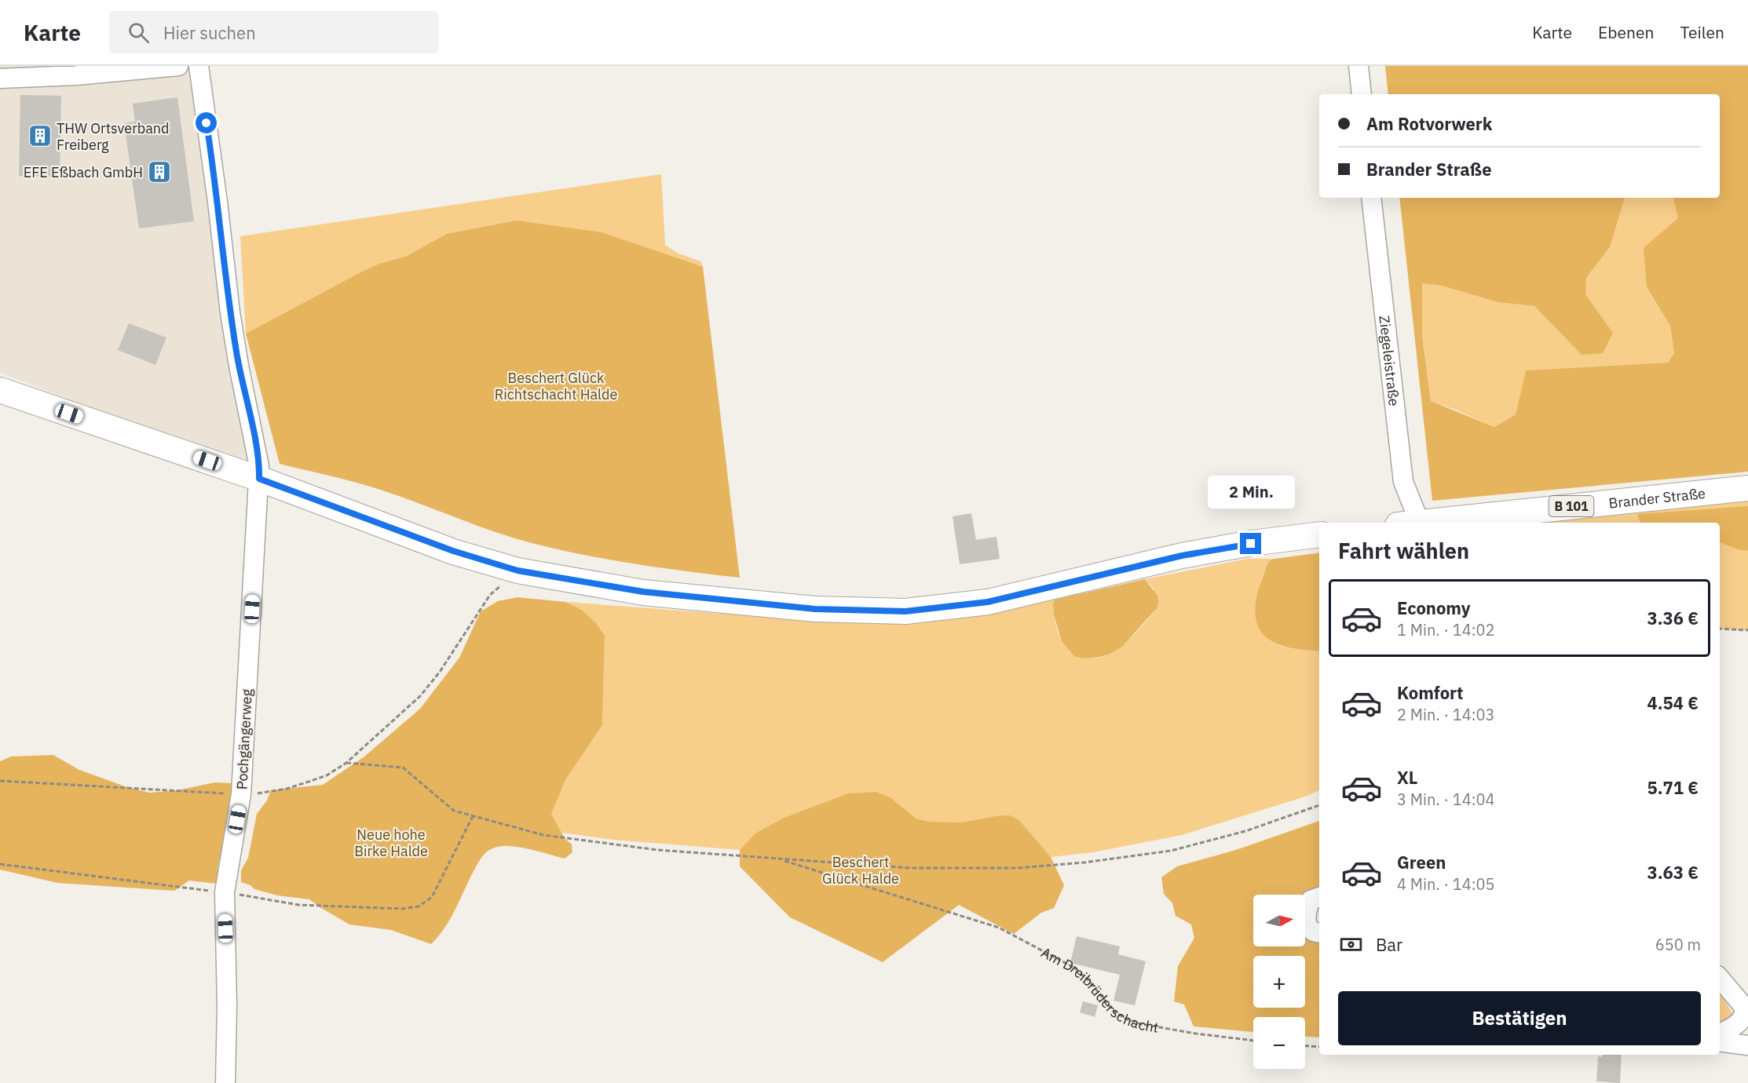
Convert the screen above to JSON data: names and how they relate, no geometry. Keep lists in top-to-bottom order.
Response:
{
  "streets": {
    "main road": ["Brander Straße", "B 101"],
    "street": ["Ziegeleistraße", "Pochgängerweg"],
    "path": ["Am Dreibrüderschacht"]
  },
  "parks": ["Beschert Glück Richtschacht Halde", "Neue hohe Birke Halde", "Beschert Glück Halde"],
  "places": {
    "building": ["THW Ortsverband Freiberg", "EFE Eßbach GmbH"]
  },
  "north": "right",
  "page": {
    "header": "Karte",
    "search": "Hier suchen",
    "nav": ["Karte", "Ebenen", "Teilen"],
    "banner": ["Am Rotvorwerk", "Brander Straße"],
    "bubble": "2 Min.",
    "heading": "Fahrt wählen",
    "list": [
      {
        "name": "Economy",
        "note": "1 Min. · 14:02",
        "value": "3.36 €"
      },
      {
        "name": "Komfort",
        "note": "2 Min. · 14:03",
        "value": "4.54 €"
      },
      {
        "name": "XL",
        "note": "3 Min. · 14:04",
        "value": "5.71 €"
      },
      {
        "name": "Green",
        "note": "4 Min. · 14:05",
        "value": "3.63 €"
      }
    ],
    "map_buttons": ["+", "−"],
    "pay": ["Bar", "650 m"],
    "buttons": "Bestätigen"
  }
}
